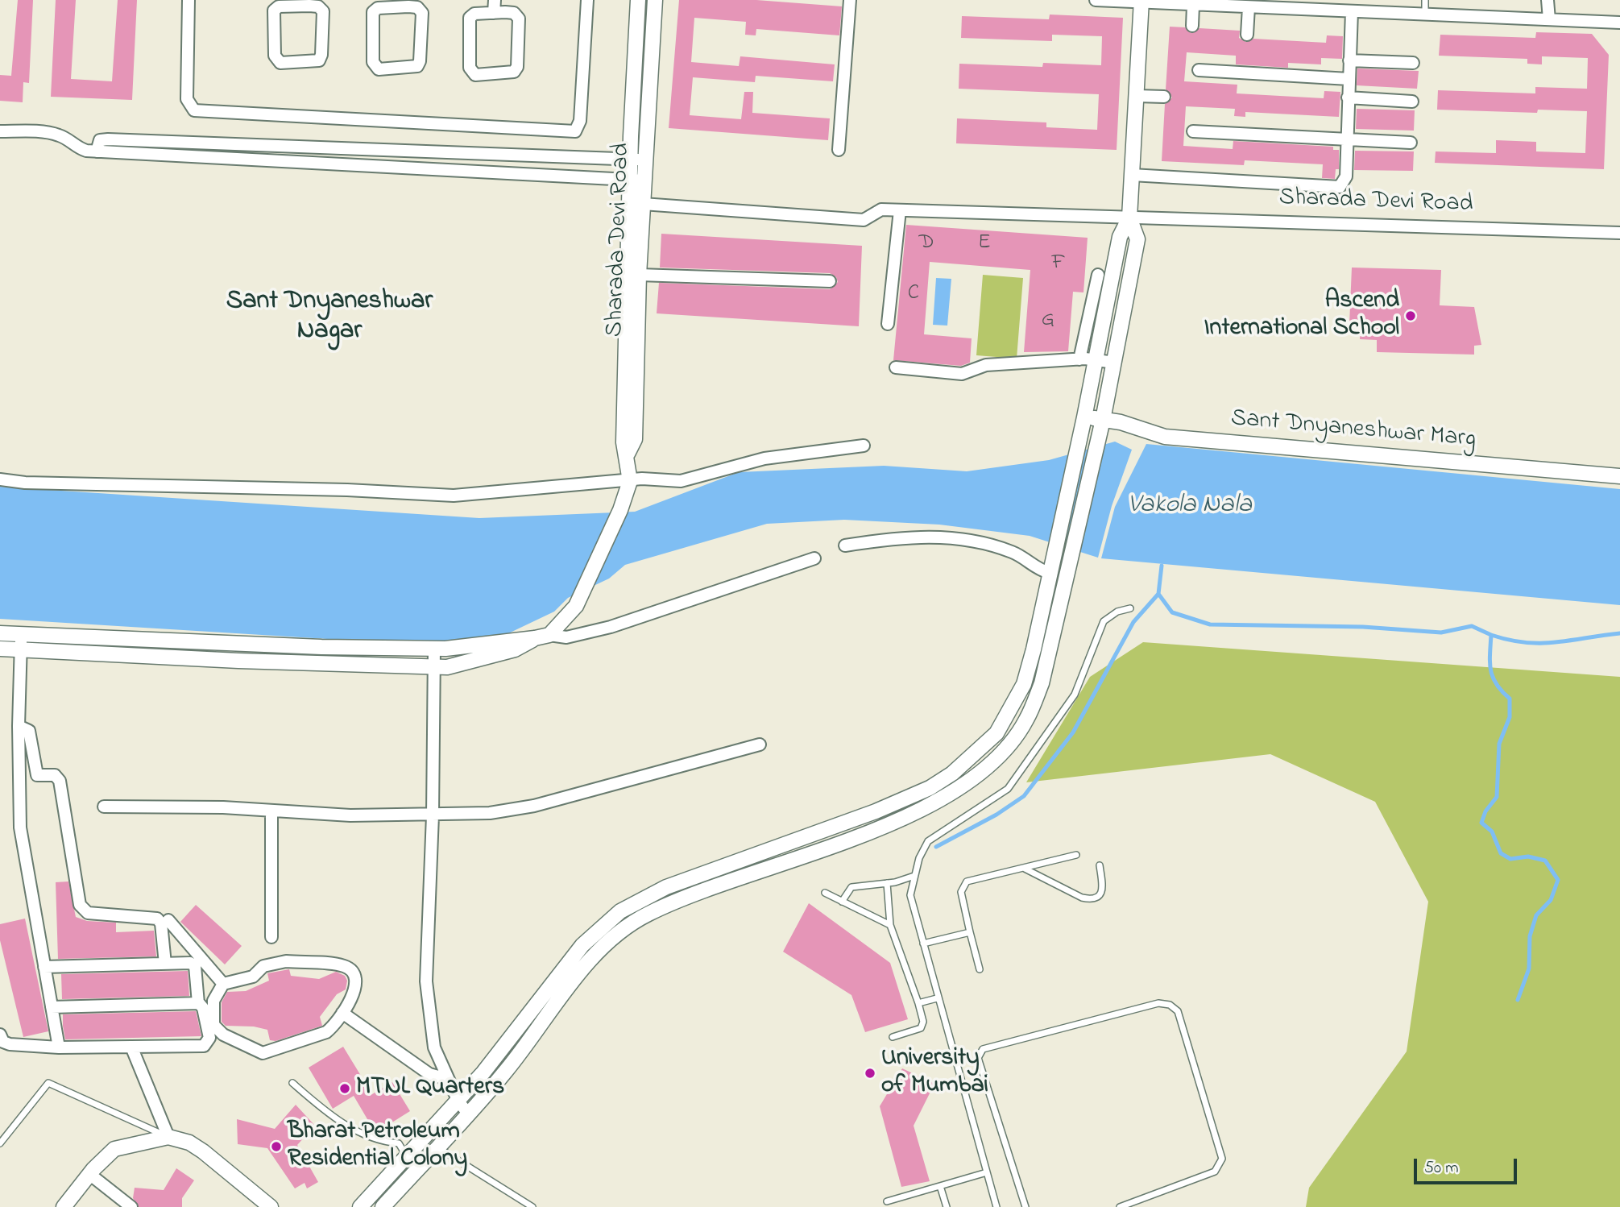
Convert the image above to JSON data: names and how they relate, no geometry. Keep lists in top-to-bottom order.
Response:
{
  "streets": {
    "street": ["Sharada Devi Road", "Sant Dnyaneshwar Marg"]
  },
  "districts": ["Sant Dnyaneshwar Nagar"],
  "water": ["Vakola Nala"],
  "places": [
    "Ascend International School",
    "University of Mumbai",
    "MTNL Quarters",
    "Bharat Petroleum Residential Colony"
  ],
  "house_numbers": [
    "D",
    "E",
    "F",
    "C",
    "G"
  ],
  "scale_bar": "50 m"
}
